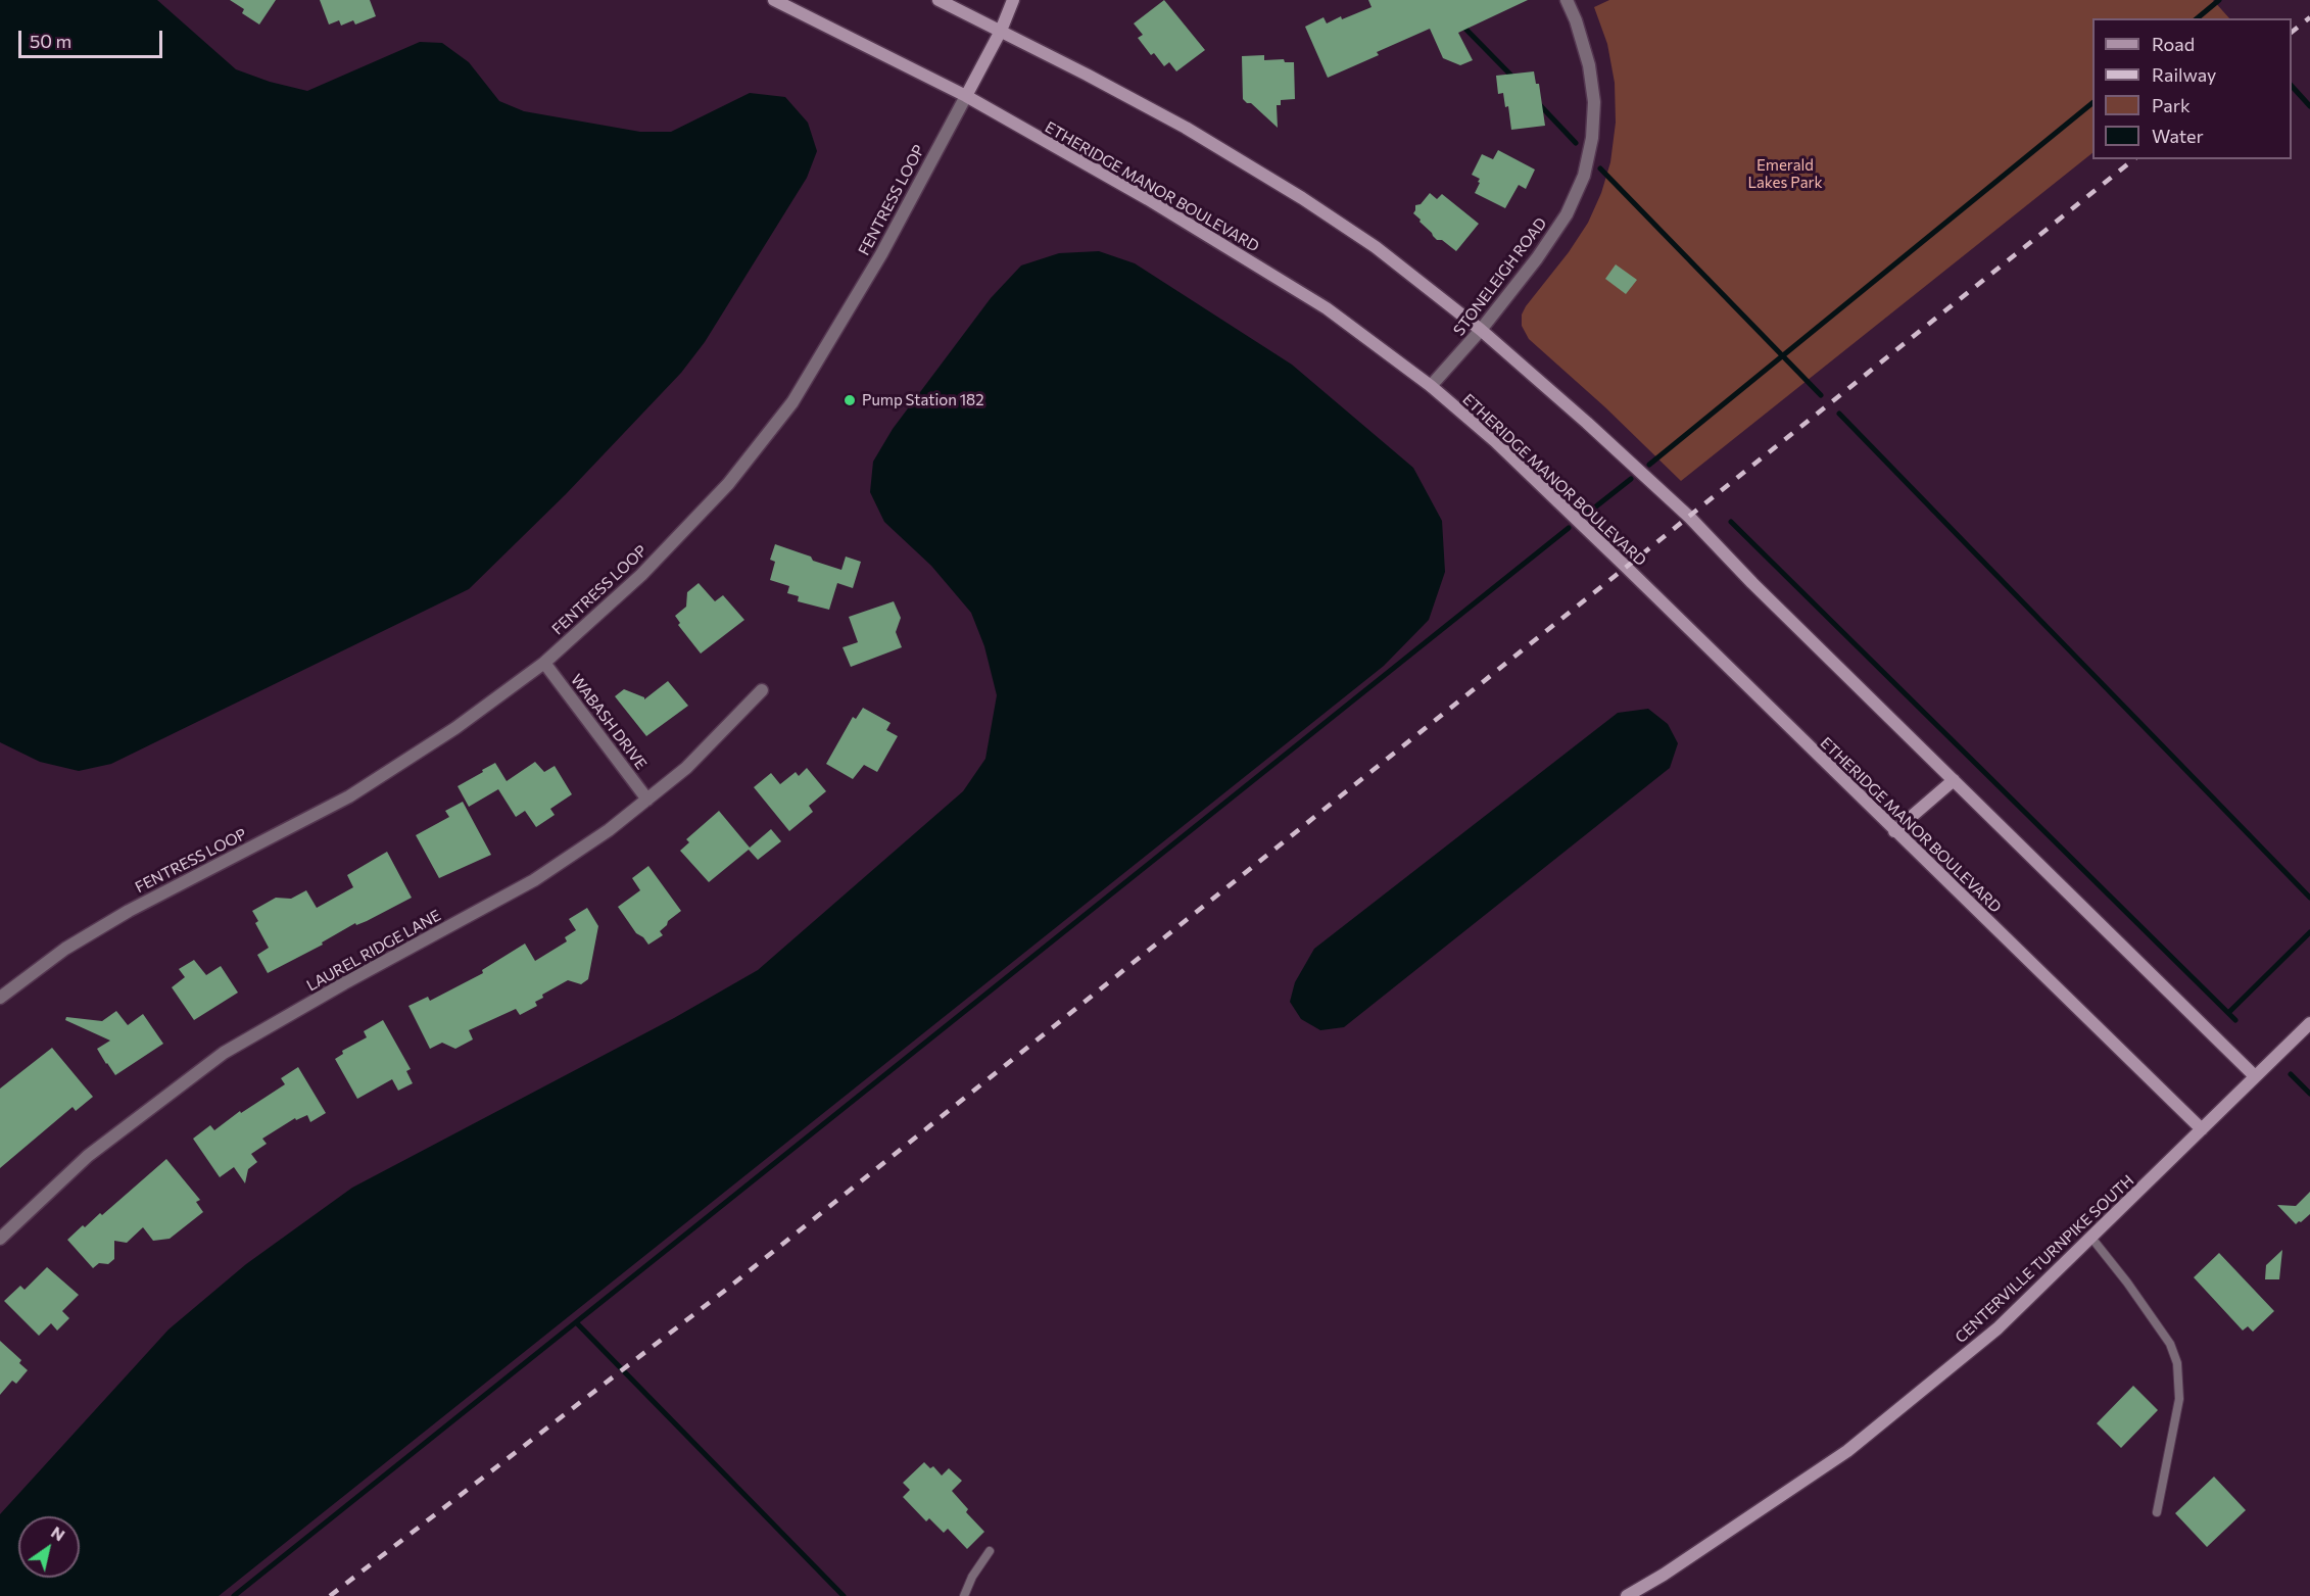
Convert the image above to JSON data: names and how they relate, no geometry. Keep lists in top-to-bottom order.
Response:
{
  "streets": {
    "main road": ["ETHERIDGE MANOR BOULEVARD", "FENTRESS LOOP", "CENTERVILLE TURNPIKE SOUTH"],
    "street": ["STONELEIGH ROAD", "WABASH DRIVE", "LAUREL RIDGE LANE"]
  },
  "crossings": [
    ["ETHERIDGE MANOR BOULEVARD", "FENTRESS LOOP"],
    ["ETHERIDGE MANOR BOULEVARD", "STONELEIGH ROAD"],
    ["ETHERIDGE MANOR BOULEVARD", "CENTERVILLE TURNPIKE SOUTH"],
    ["FENTRESS LOOP", "WABASH DRIVE"],
    ["WABASH DRIVE", "LAUREL RIDGE LANE"]
  ],
  "parks": ["Emerald Lakes Park"],
  "places": ["Pump Station 182"],
  "legend": [
    "Road",
    "Railway",
    "Park",
    "Water"
  ],
  "scale_bar": "50 m",
  "north": "top right"
}
